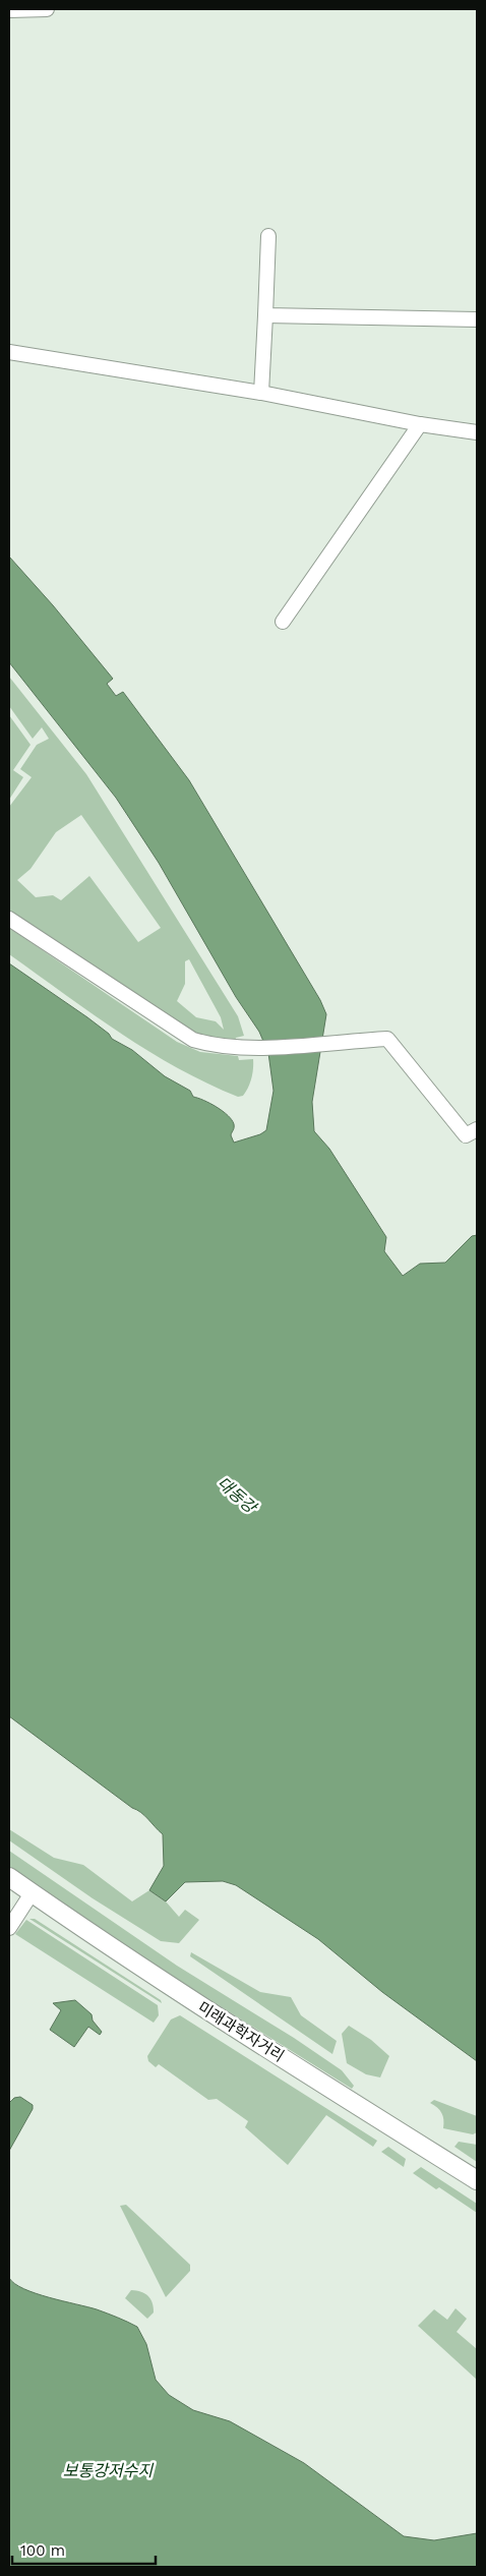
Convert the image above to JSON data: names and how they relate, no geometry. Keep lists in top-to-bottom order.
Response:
{
  "streets": {
    "main road": ["미래과학자거리"]
  },
  "water": ["대동강", "보통강저수지"],
  "scale_bar": "100 m"
}
